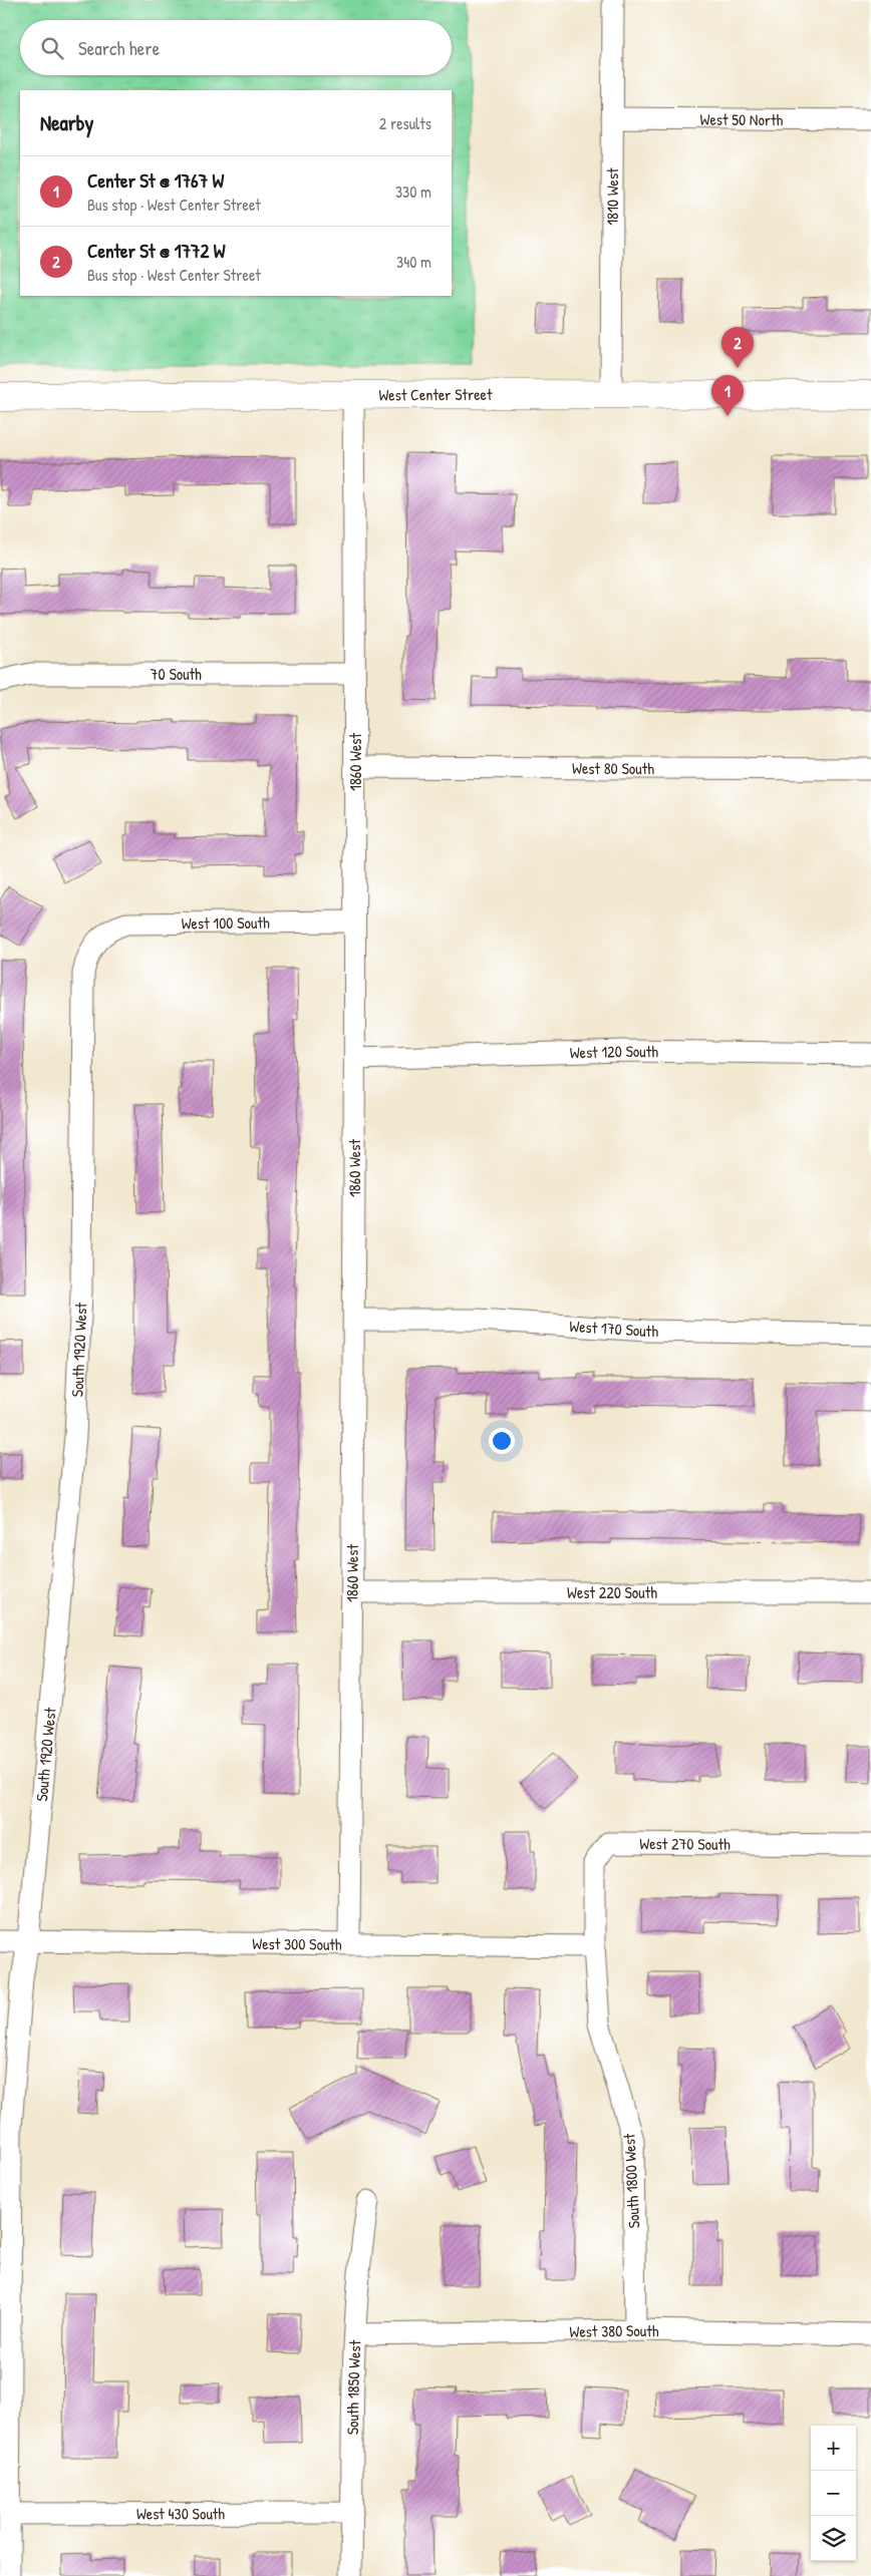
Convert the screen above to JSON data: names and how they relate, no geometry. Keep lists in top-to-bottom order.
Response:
{
  "streets": {
    "main road": ["West Center Street"],
    "street": [
      "West 50 North",
      "1810 West",
      "70 South",
      "1860 West",
      "West 80 South",
      "West 100 South",
      "West 120 South",
      "West 170 South",
      "South 1920 West",
      "West 220 South",
      "West 270 South",
      "West 300 South",
      "South 1800 West",
      "West 380 South",
      "South 1850 West",
      "West 430 South"
    ]
  },
  "crossings": [
    ["West 50 North", "1810 West"],
    ["1810 West", "West Center Street"],
    ["West Center Street", "1860 West"],
    ["70 South", "1860 West"],
    ["1860 West", "West 80 South"],
    ["1860 West", "West 100 South"],
    ["1860 West", "West 120 South"],
    ["1860 West", "West 170 South"],
    ["1860 West", "West 220 South"],
    ["1860 West", "West 300 South"],
    ["West 100 South", "South 1920 West"],
    ["South 1920 West", "West 300 South"],
    ["South 1920 West", "West 430 South"],
    ["West 270 South", "West 300 South"],
    ["West 270 South", "South 1800 West"],
    ["West 300 South", "South 1800 West"],
    ["South 1800 West", "West 380 South"],
    ["West 380 South", "South 1850 West"],
    ["South 1850 West", "West 430 South"]
  ],
  "page": {
    "search": "Search here",
    "heading": ["Nearby", "2 results"],
    "list": [
      {
        "mark": "1",
        "name": "Center St @ 1767 W",
        "note": "Bus stop · West Center Street",
        "value": "330 m"
      },
      {
        "mark": "2",
        "name": "Center St @ 1772 W",
        "note": "Bus stop · West Center Street",
        "value": "340 m"
      }
    ],
    "pins": ["2", "1"],
    "map_buttons": ["+", "−"]
  }
}
